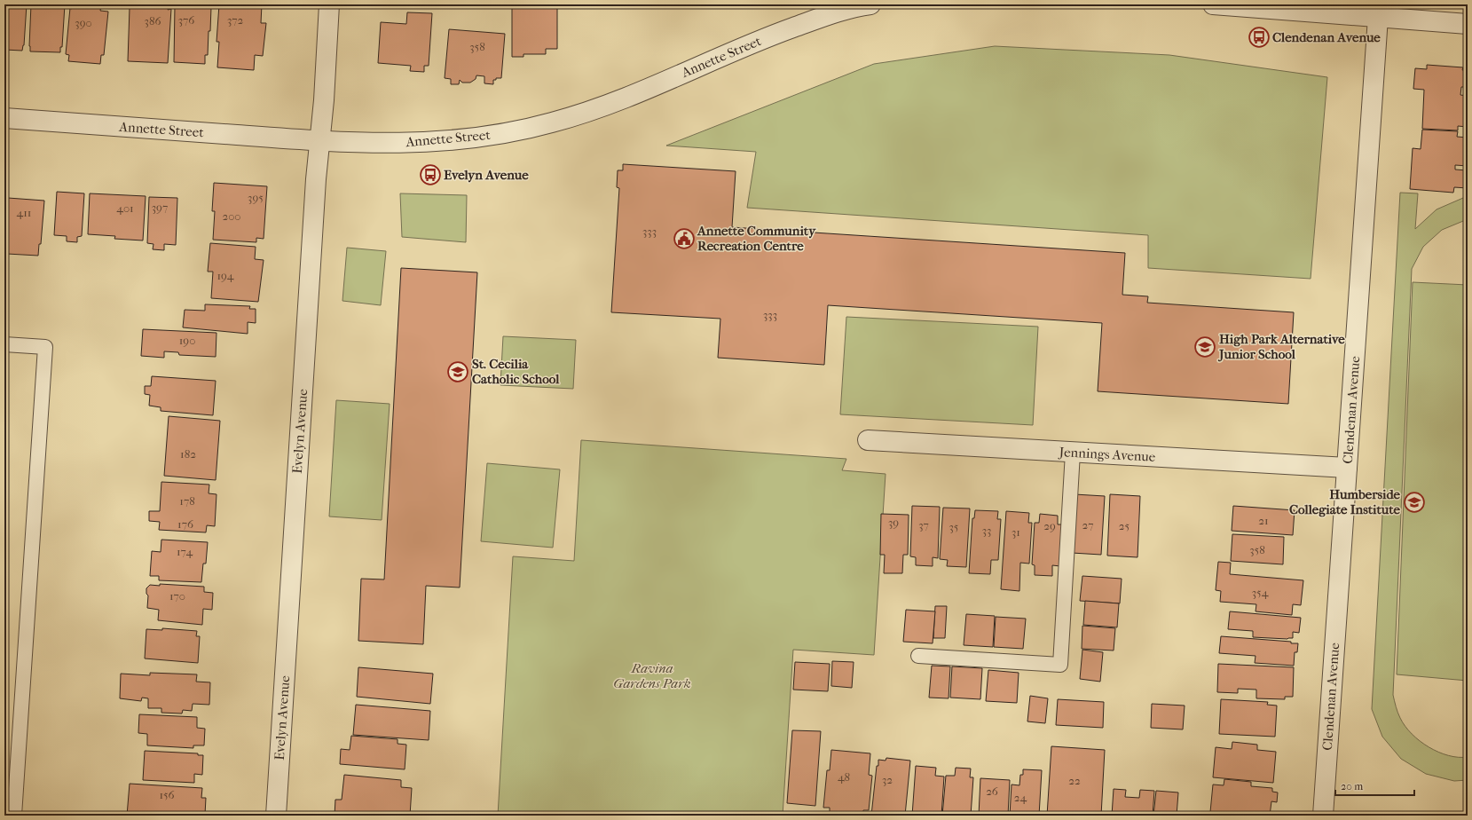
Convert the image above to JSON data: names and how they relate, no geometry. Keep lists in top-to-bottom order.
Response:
{
  "streets": {
    "street": [
      "Annette Street",
      "Clendenan Avenue",
      "Evelyn Avenue",
      "Jennings Avenue"
    ]
  },
  "crossings": [
    ["Annette Street", "Evelyn Avenue"],
    ["Clendenan Avenue", "Jennings Avenue"]
  ],
  "parks": ["Ravina Gardens Park"],
  "places": {
    "bus stop": ["Clendenan Avenue", "Evelyn Avenue"],
    "public building": ["Annette Community Recreation Centre"],
    "school or university": ["High Park Alternative Junior School", "St. Cecilia Catholic School", "Humberside Collegiate Institute"]
  },
  "house_numbers": [
    "376",
    "372",
    "386",
    "390",
    "358",
    "395",
    "397",
    "401",
    "411",
    "200",
    "333",
    "194",
    "333",
    "190",
    "182",
    "178",
    "21",
    "39",
    "176",
    "37",
    "27",
    "29",
    "25",
    "35",
    "33",
    "31",
    "358",
    "174",
    "354",
    "170",
    "48",
    "32",
    "22",
    "26",
    "156",
    "24"
  ],
  "scale_bar": "20 m"
}
